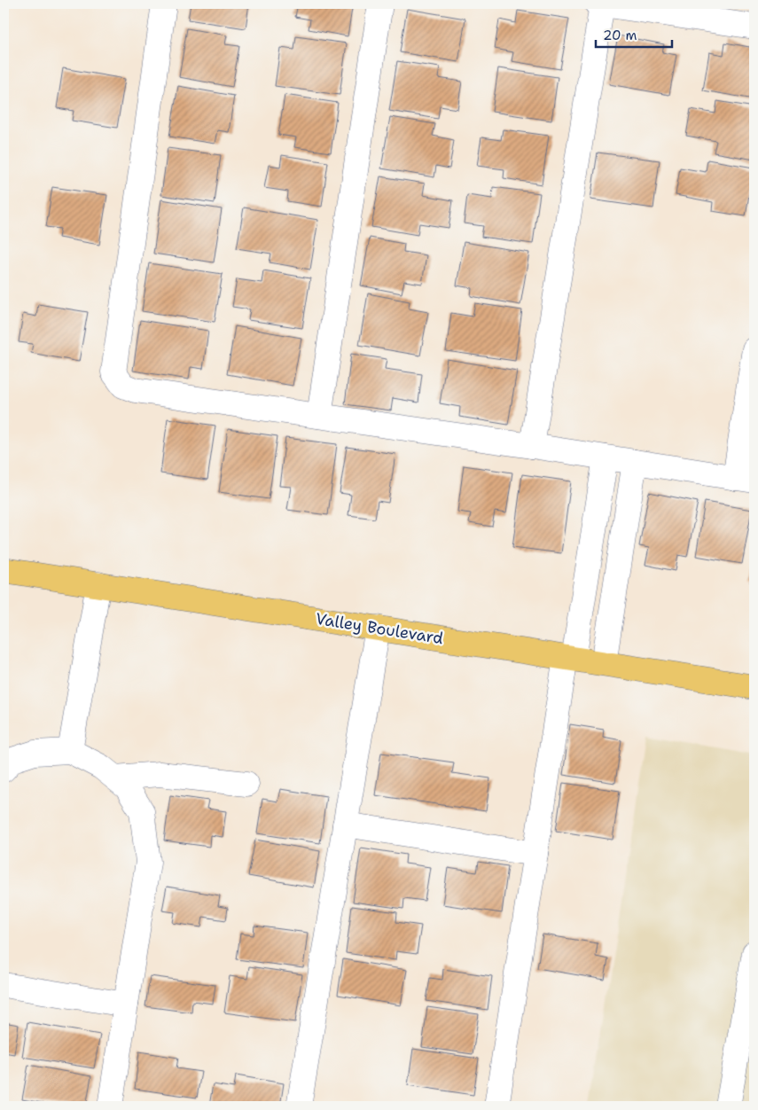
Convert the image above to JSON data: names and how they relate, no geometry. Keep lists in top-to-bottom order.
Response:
{
  "streets": {
    "main road": ["Valley Boulevard"]
  },
  "scale_bar": "20 m"
}
